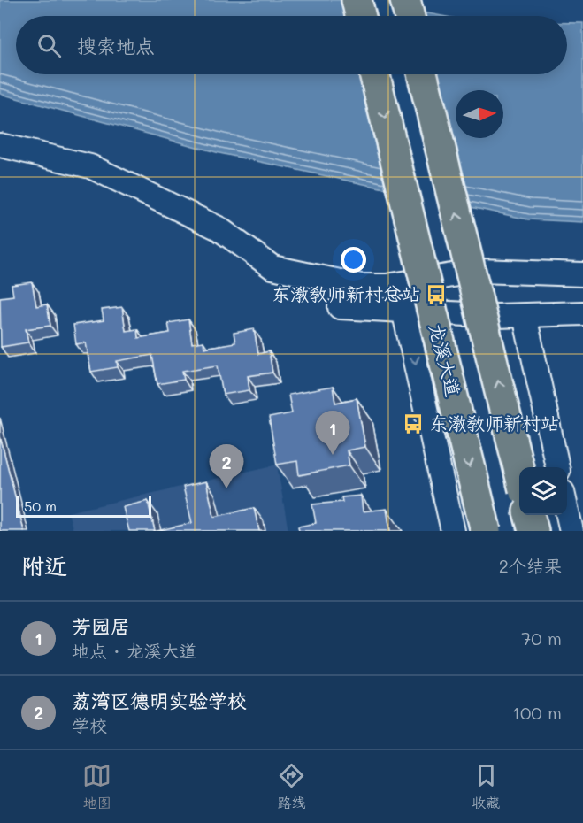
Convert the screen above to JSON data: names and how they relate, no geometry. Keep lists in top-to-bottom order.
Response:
{
  "streets": {
    "main road": ["龙溪大道"]
  },
  "places": {
    "bus stop": ["东漖教师新村总站", "东漖教师新村站"]
  },
  "scale_bar": "50 m",
  "north": "right",
  "page": {
    "search": "搜索地点",
    "pins": ["1", "2"],
    "scale": "50 m",
    "heading": ["附近", "2个结果"],
    "list": [
      {
        "mark": "1",
        "name": "芳园居",
        "note": "地点 · 龙溪大道",
        "value": "70 m"
      },
      {
        "mark": "2",
        "name": "荔湾区德明实验学校",
        "note": "学校",
        "value": "100 m"
      }
    ],
    "nav": ["地图", "路线", "收藏"]
  }
}
